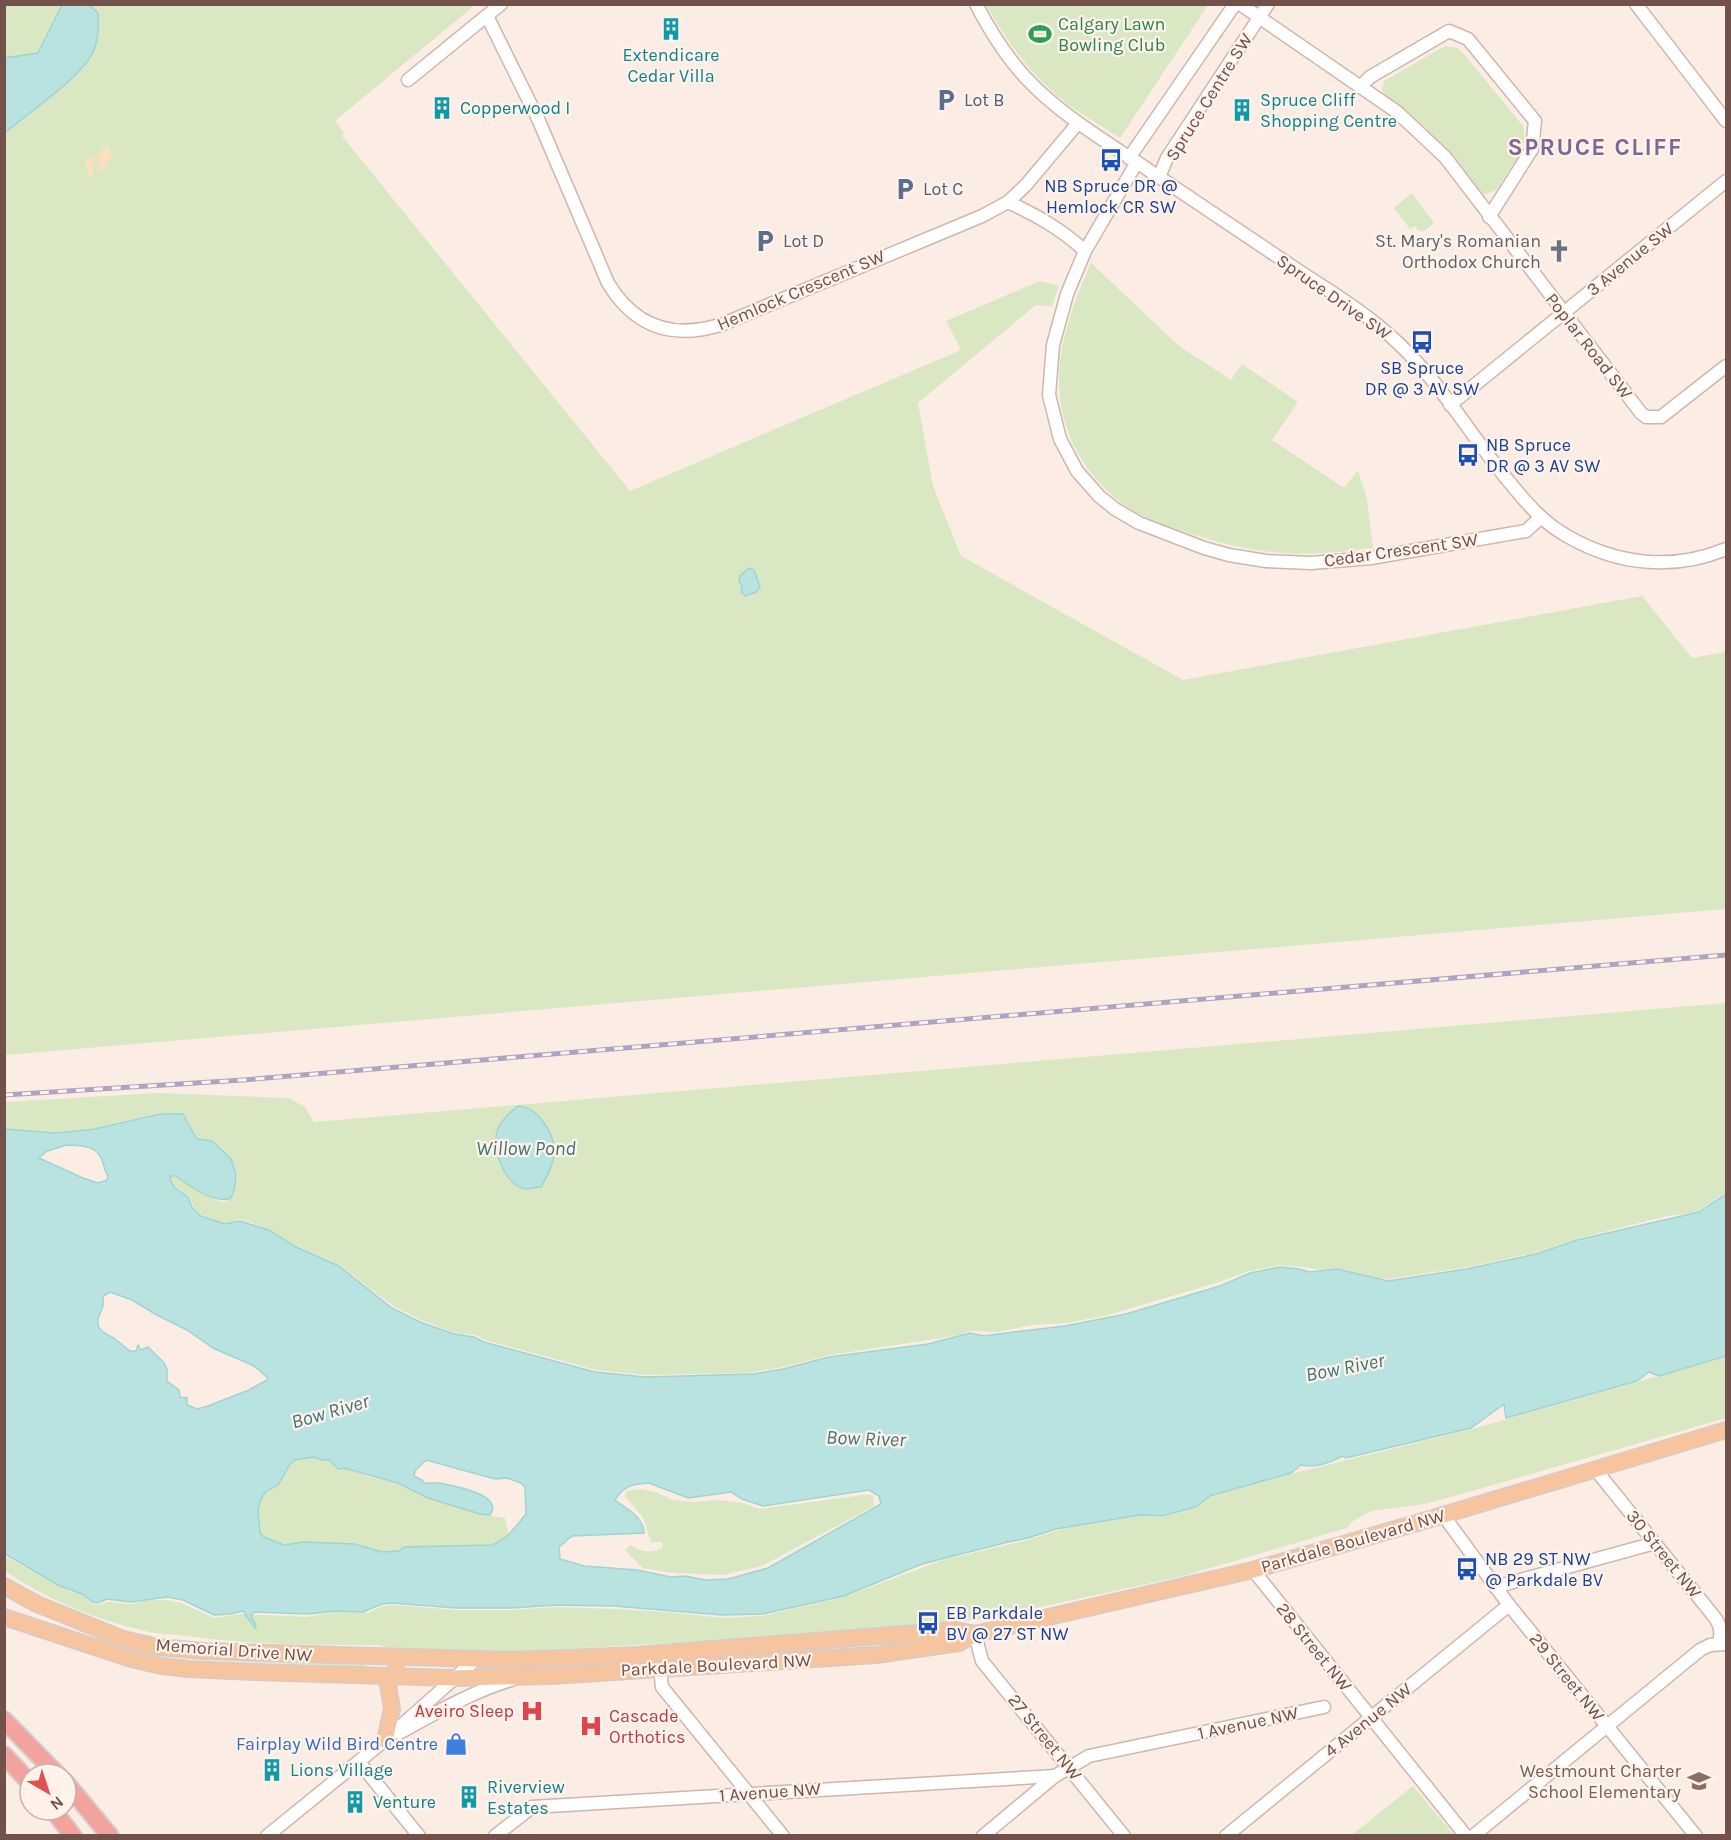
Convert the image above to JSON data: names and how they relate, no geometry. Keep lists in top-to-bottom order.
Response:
{
  "streets": {
    "main road": ["Parkdale Boulevard NW", "Memorial Drive NW"],
    "street": [
      "Spruce Centre SW",
      "3 Avenue SW",
      "Hemlock Crescent SW",
      "Spruce Drive SW",
      "Poplar Road SW",
      "Cedar Crescent SW",
      "30 Street NW",
      "28 Street NW",
      "29 Street NW",
      "4 Avenue NW",
      "1 Avenue NW",
      "27 Street NW"
    ]
  },
  "crossings": [
    ["Spruce Centre SW", "Spruce Drive SW"],
    ["Spruce Centre SW", "Poplar Road SW"],
    ["Spruce Centre SW", "Cedar Crescent SW"],
    ["3 Avenue SW", "Spruce Drive SW"],
    ["3 Avenue SW", "Poplar Road SW"],
    ["Hemlock Crescent SW", "Spruce Drive SW"],
    ["Spruce Drive SW", "Cedar Crescent SW"],
    ["Parkdale Boulevard NW", "30 Street NW"],
    ["Parkdale Boulevard NW", "28 Street NW"],
    ["Parkdale Boulevard NW", "Memorial Drive NW"],
    ["Parkdale Boulevard NW", "29 Street NW"],
    ["Parkdale Boulevard NW", "27 Street NW"],
    ["28 Street NW", "4 Avenue NW"],
    ["29 Street NW", "4 Avenue NW"],
    ["1 Avenue NW", "27 Street NW"]
  ],
  "districts": ["SPRUCE CLIFF"],
  "water": ["Willow Pond", "Bow River"],
  "places": {
    "building": [
      "Extendicare Cedar Villa",
      "Copperwood I",
      "Spruce Cliff Shopping Centre",
      "Lions Village",
      "Riverview Estates",
      "Venture"
    ],
    "sports": ["Calgary Lawn Bowling Club"],
    "parking": ["Lot B", "Lot C", "Lot D"],
    "bus stop": [
      "NB Spruce DR @ Hemlock CR SW",
      "SB Spruce DR @ 3 AV SW",
      "NB Spruce DR @ 3 AV SW",
      "NB 29 ST NW @ Parkdale BV",
      "EB Parkdale BV @ 27 ST NW"
    ],
    "church": ["St. Mary's Romanian Orthodox Church"],
    "hospital": ["Aveiro Sleep", "Cascade Orthotics"],
    "shop": ["Fairplay Wild Bird Centre"],
    "school or university": ["Westmount Charter School Elementary"]
  },
  "north": "bottom right"
}
